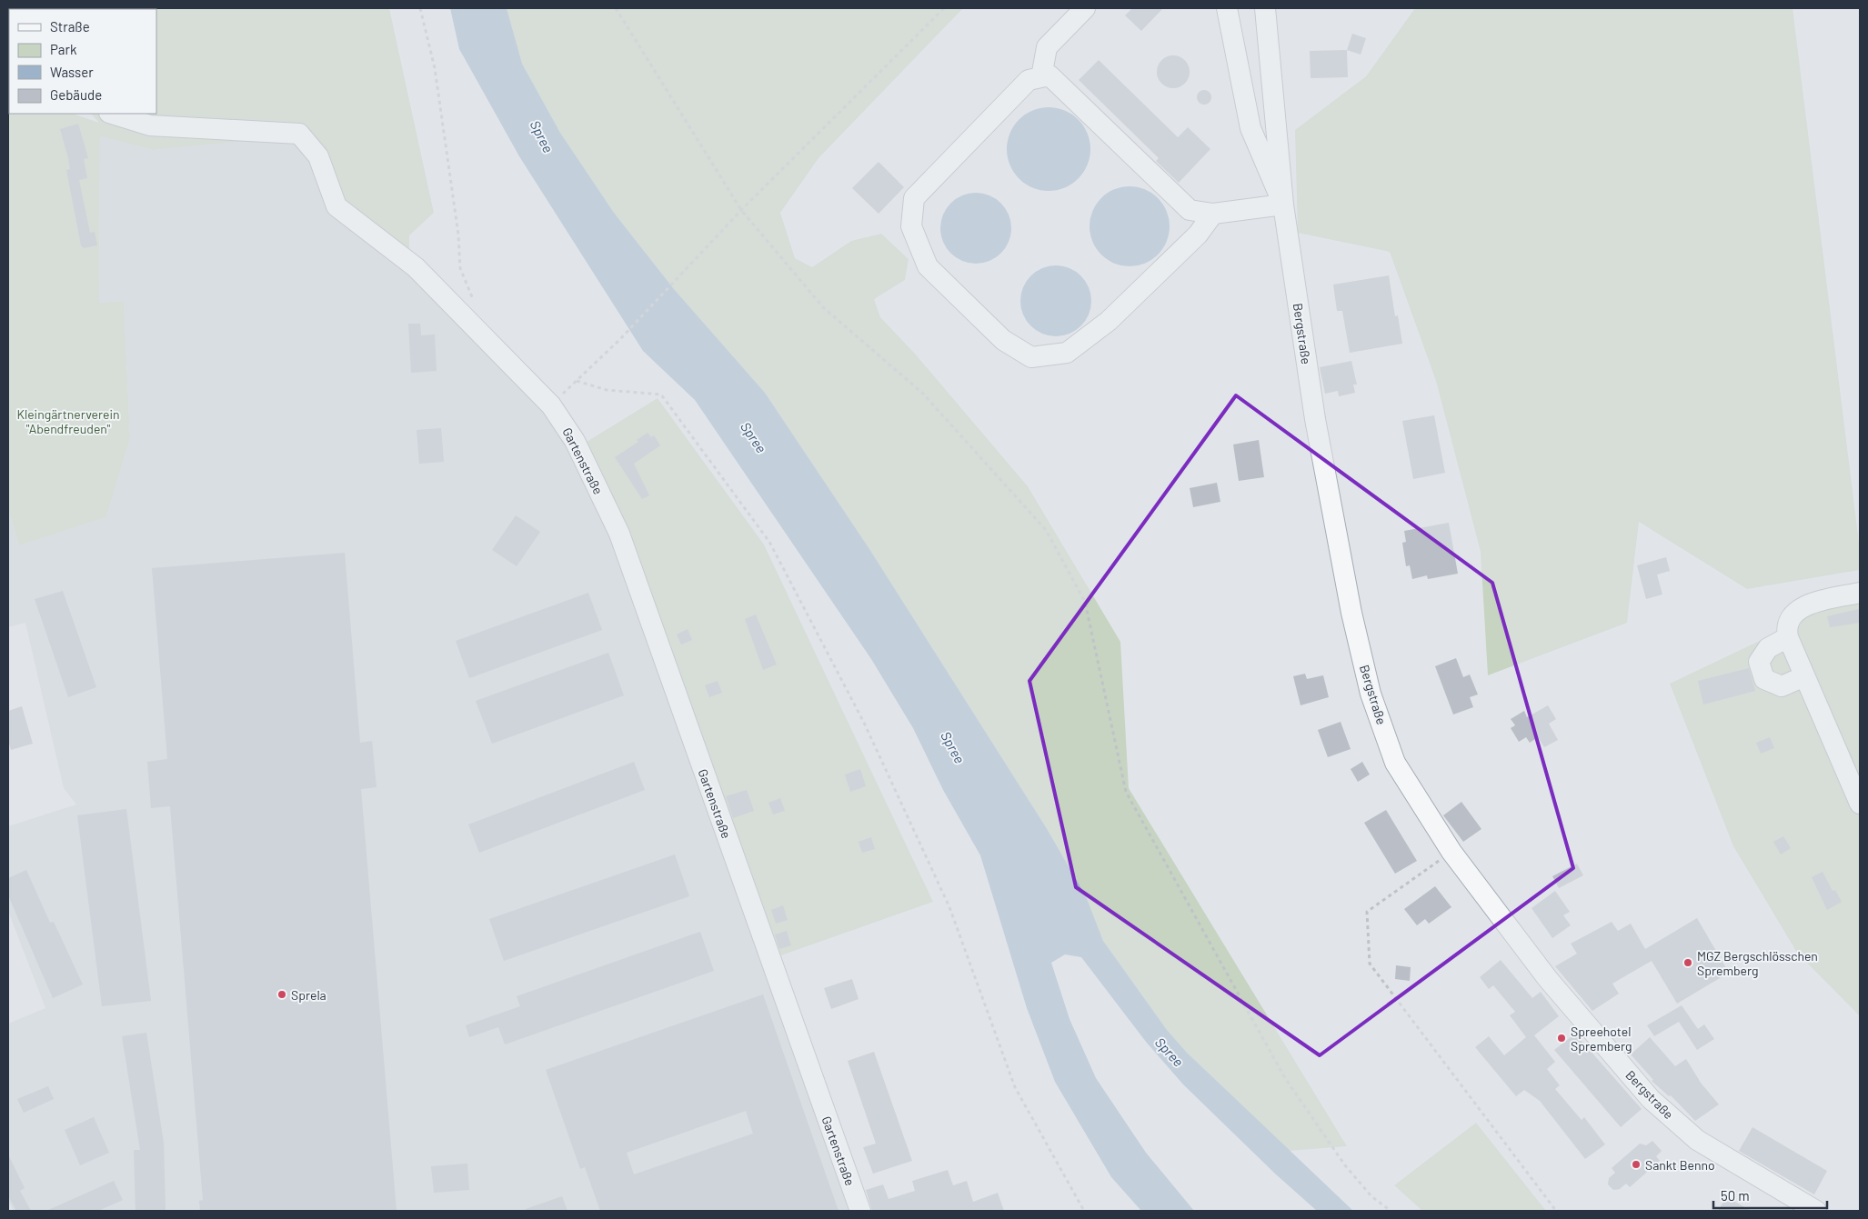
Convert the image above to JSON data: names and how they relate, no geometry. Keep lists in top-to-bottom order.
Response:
{
  "streets": {
    "street": ["Bergstraße", "Gartenstraße"]
  },
  "water": ["Spree"],
  "parks": ["Kleingärtnerverein \"Abendfreuden\""],
  "places": [
    "MGZ Bergschlösschen Spremberg",
    "Sprela",
    "Spreehotel Spremberg",
    "Sankt Benno"
  ],
  "legend": [
    "Straße",
    "Park",
    "Wasser",
    "Gebäude"
  ],
  "scale_bar": "50 m"
}
